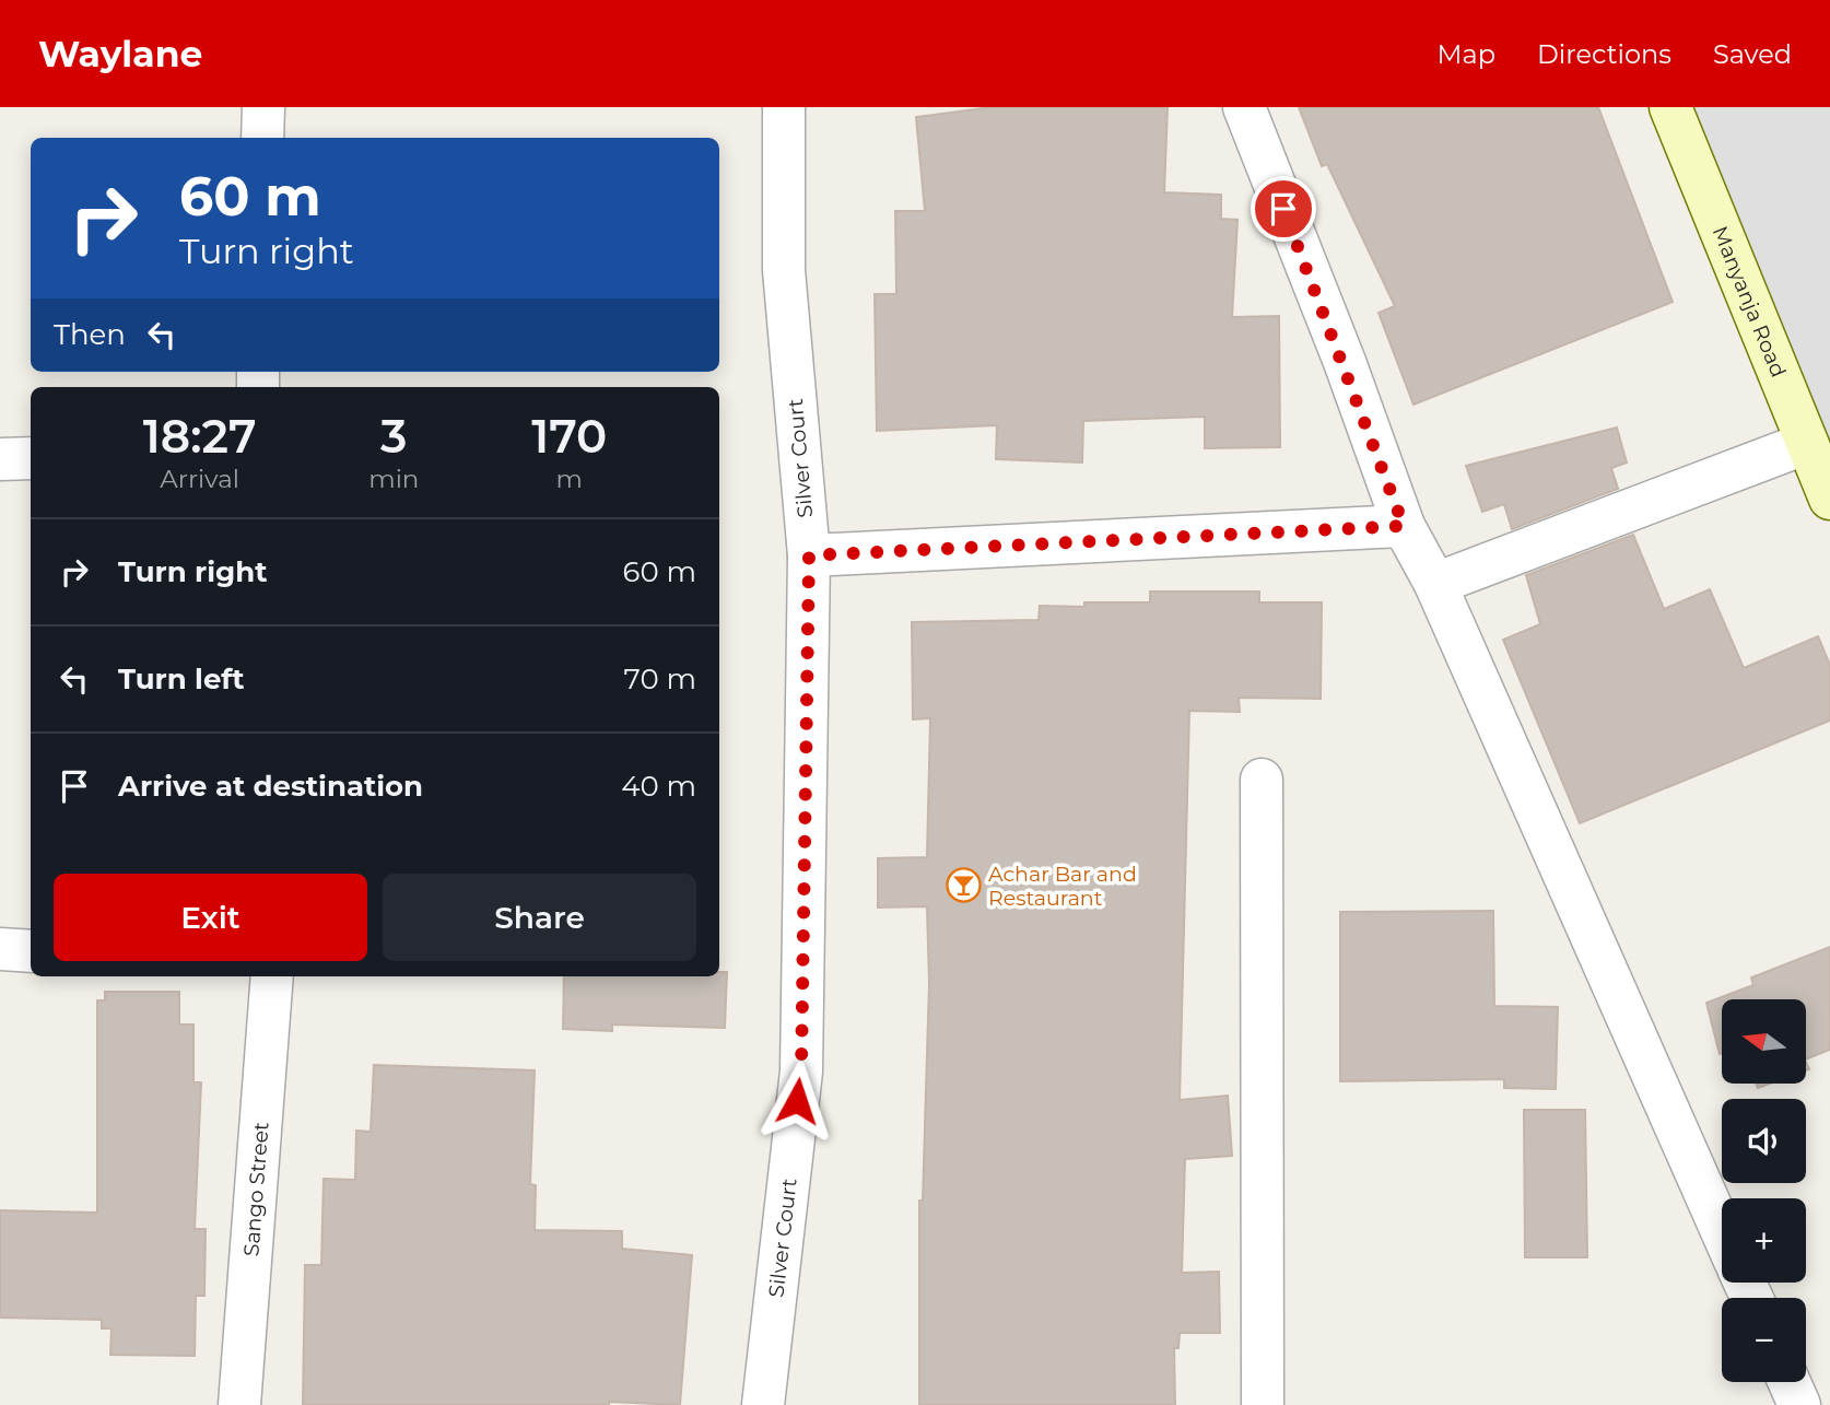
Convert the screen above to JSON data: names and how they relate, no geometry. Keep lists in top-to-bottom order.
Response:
{
  "streets": {
    "main road": ["Manyanja Road"],
    "street": ["Silver Court", "Sango Street"]
  },
  "places": {
    "bar": ["Achar Bar and Restaurant"]
  },
  "north": "left",
  "page": {
    "header": "Waylane",
    "nav": ["Map", "Directions", "Saved"],
    "turn": ["60 m", "Turn right"],
    "then": "Then",
    "eta": [
      "18:27",
      "Arrival",
      "3",
      "min",
      "170",
      "m"
    ],
    "list": [
      {
        "name": "Turn right",
        "value": "60 m"
      },
      {
        "name": "Turn left",
        "value": "70 m"
      },
      {
        "name": "Arrive at destination",
        "value": "40 m"
      }
    ],
    "buttons": ["Exit", "Share"],
    "map_buttons": ["+", "−"]
  }
}
